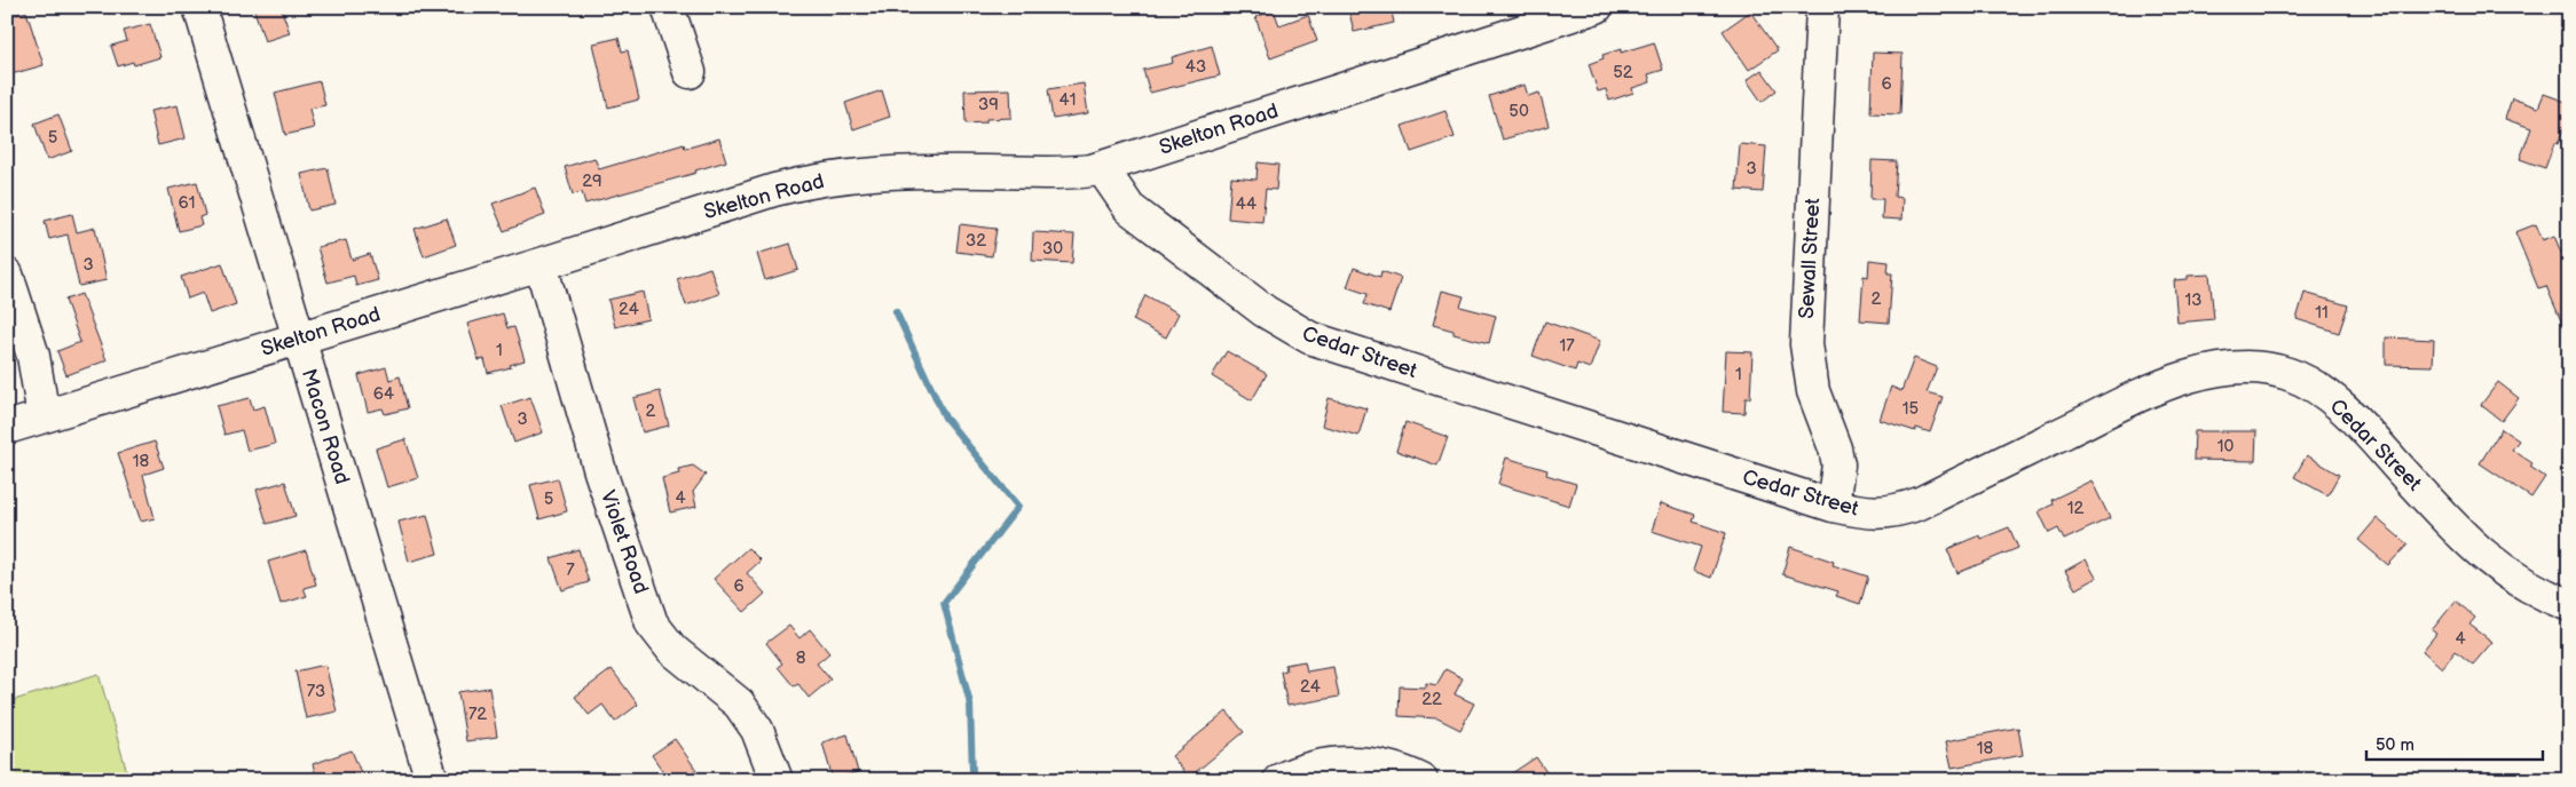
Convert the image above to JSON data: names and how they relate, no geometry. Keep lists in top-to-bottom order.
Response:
{
  "streets": {
    "street": [
      "Skelton Road",
      "Sewall Street",
      "Cedar Street",
      "Macon Road",
      "Violet Road"
    ]
  },
  "crossings": [
    ["Skelton Road", "Cedar Street"],
    ["Skelton Road", "Macon Road"],
    ["Skelton Road", "Violet Road"],
    ["Sewall Street", "Cedar Street"]
  ],
  "house_numbers": [
    "43",
    "52",
    "6",
    "41",
    "39",
    "50",
    "5",
    "3",
    "29",
    "61",
    "44",
    "32",
    "30",
    "3",
    "2",
    "13",
    "24",
    "11",
    "17",
    "1",
    "1",
    "64",
    "15",
    "2",
    "3",
    "10",
    "18",
    "4",
    "5",
    "12",
    "7",
    "6",
    "4",
    "8",
    "24",
    "73",
    "22",
    "72",
    "18"
  ],
  "scale_bar": "50 m"
}
